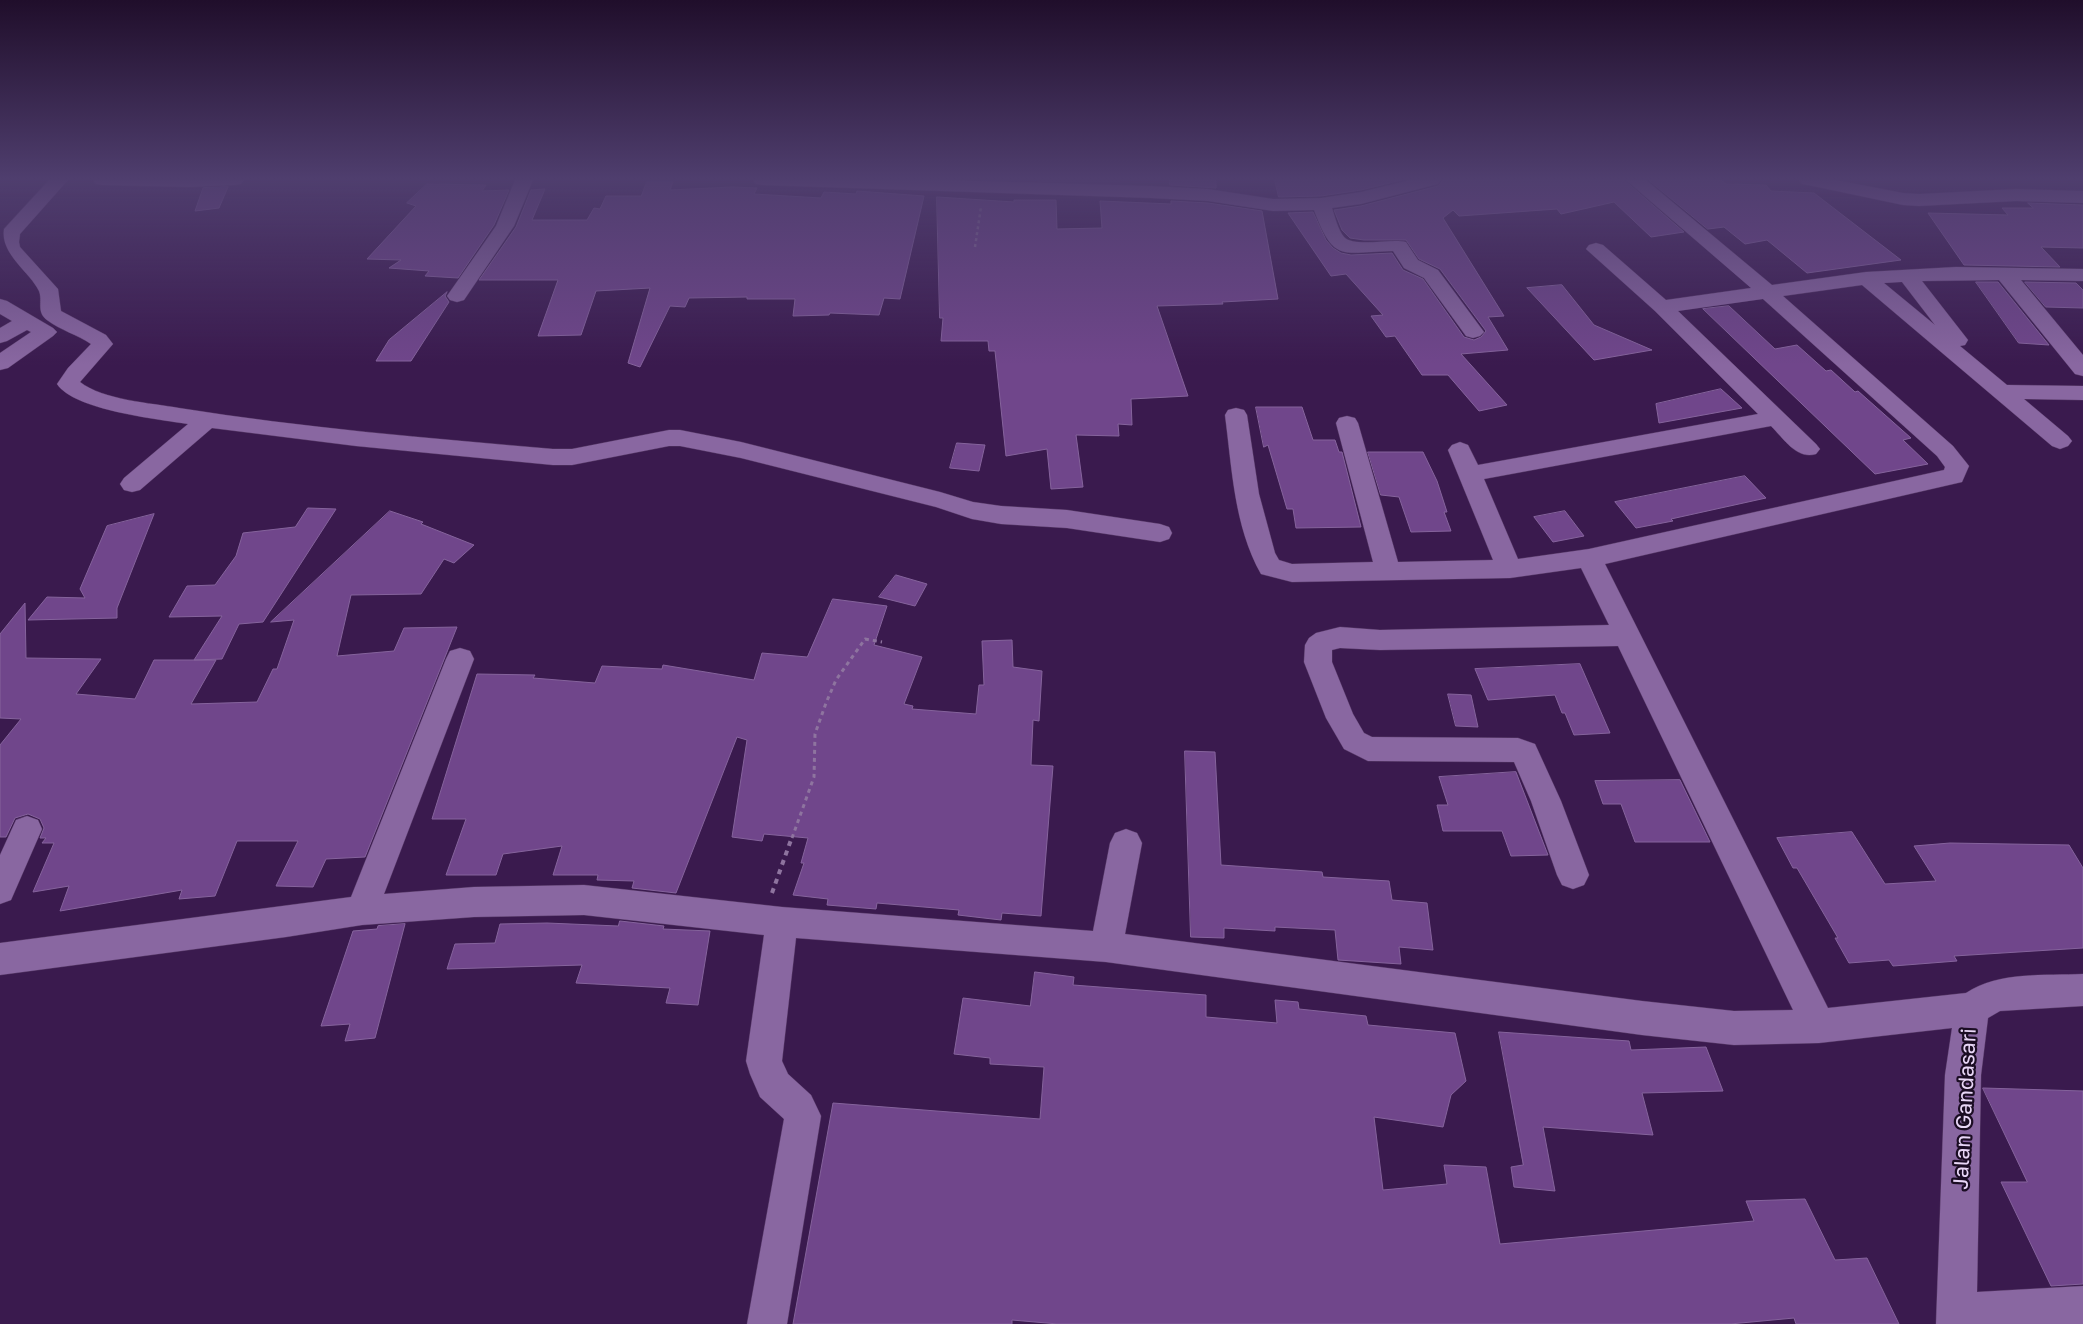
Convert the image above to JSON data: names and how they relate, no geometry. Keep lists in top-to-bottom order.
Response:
{
  "streets": {
    "street": ["Jalan Gandasari"]
  }
}
